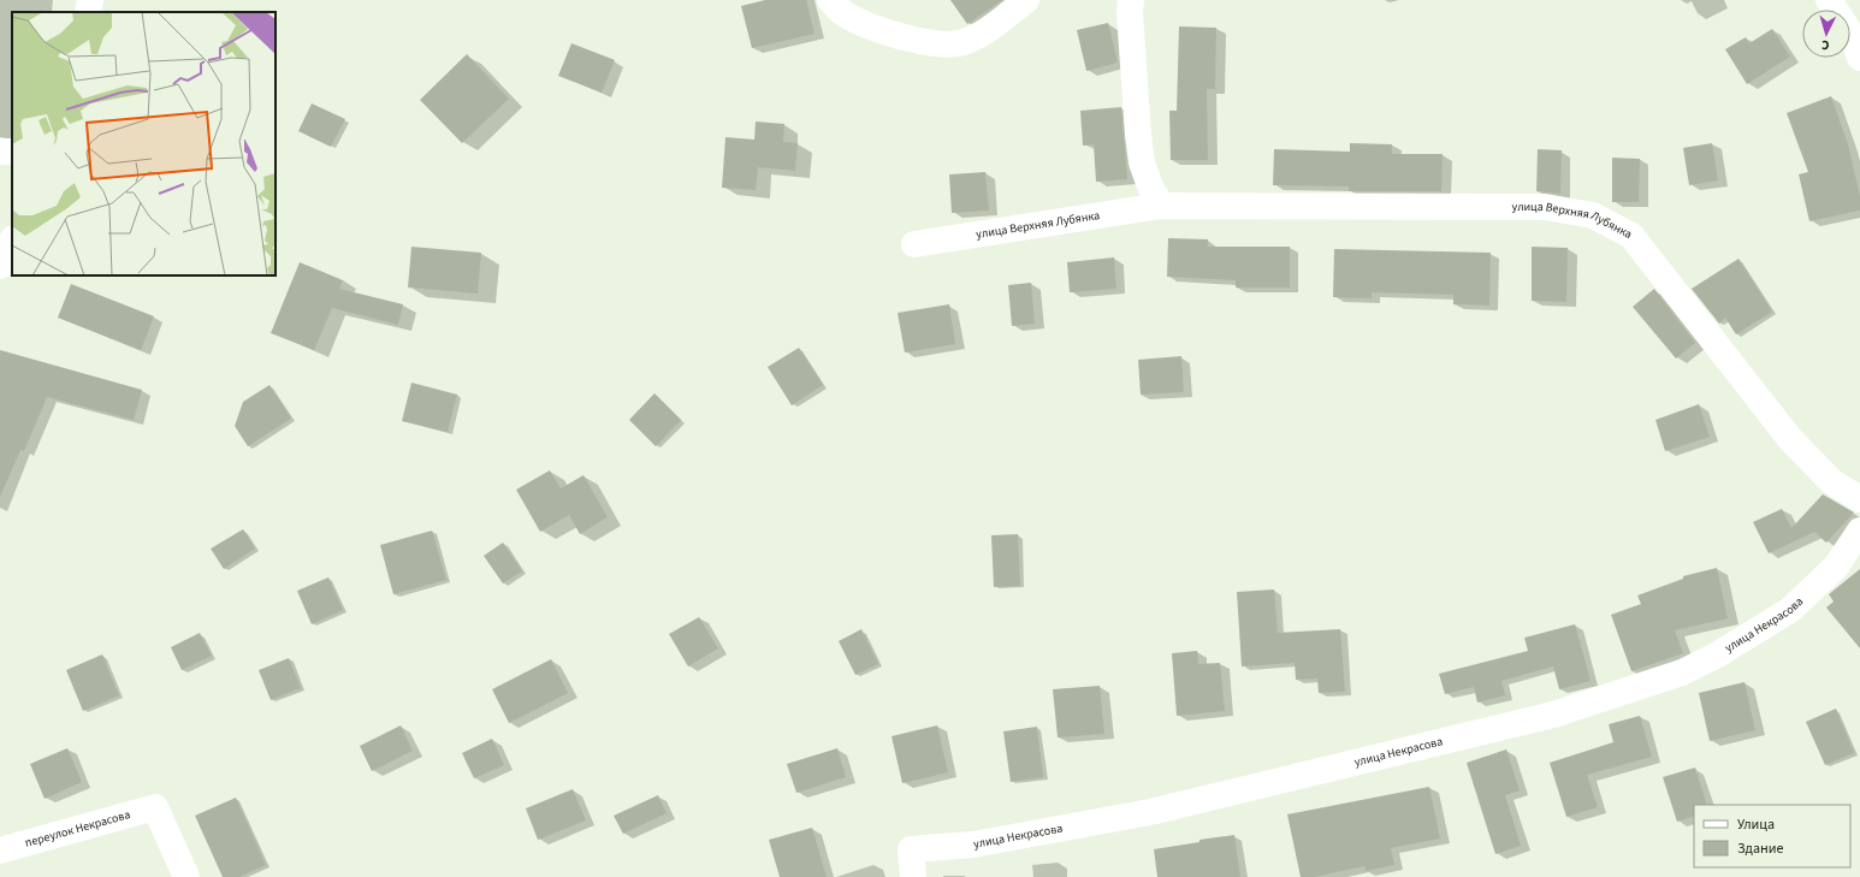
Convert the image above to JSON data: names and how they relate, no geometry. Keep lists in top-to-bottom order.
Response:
{
  "streets": {
    "street": ["улица Верхняя Лубянка", "улица Некрасова", "переулок Некрасова"]
  },
  "legend": ["Улица", "Здание"],
  "north": "bottom"
}
